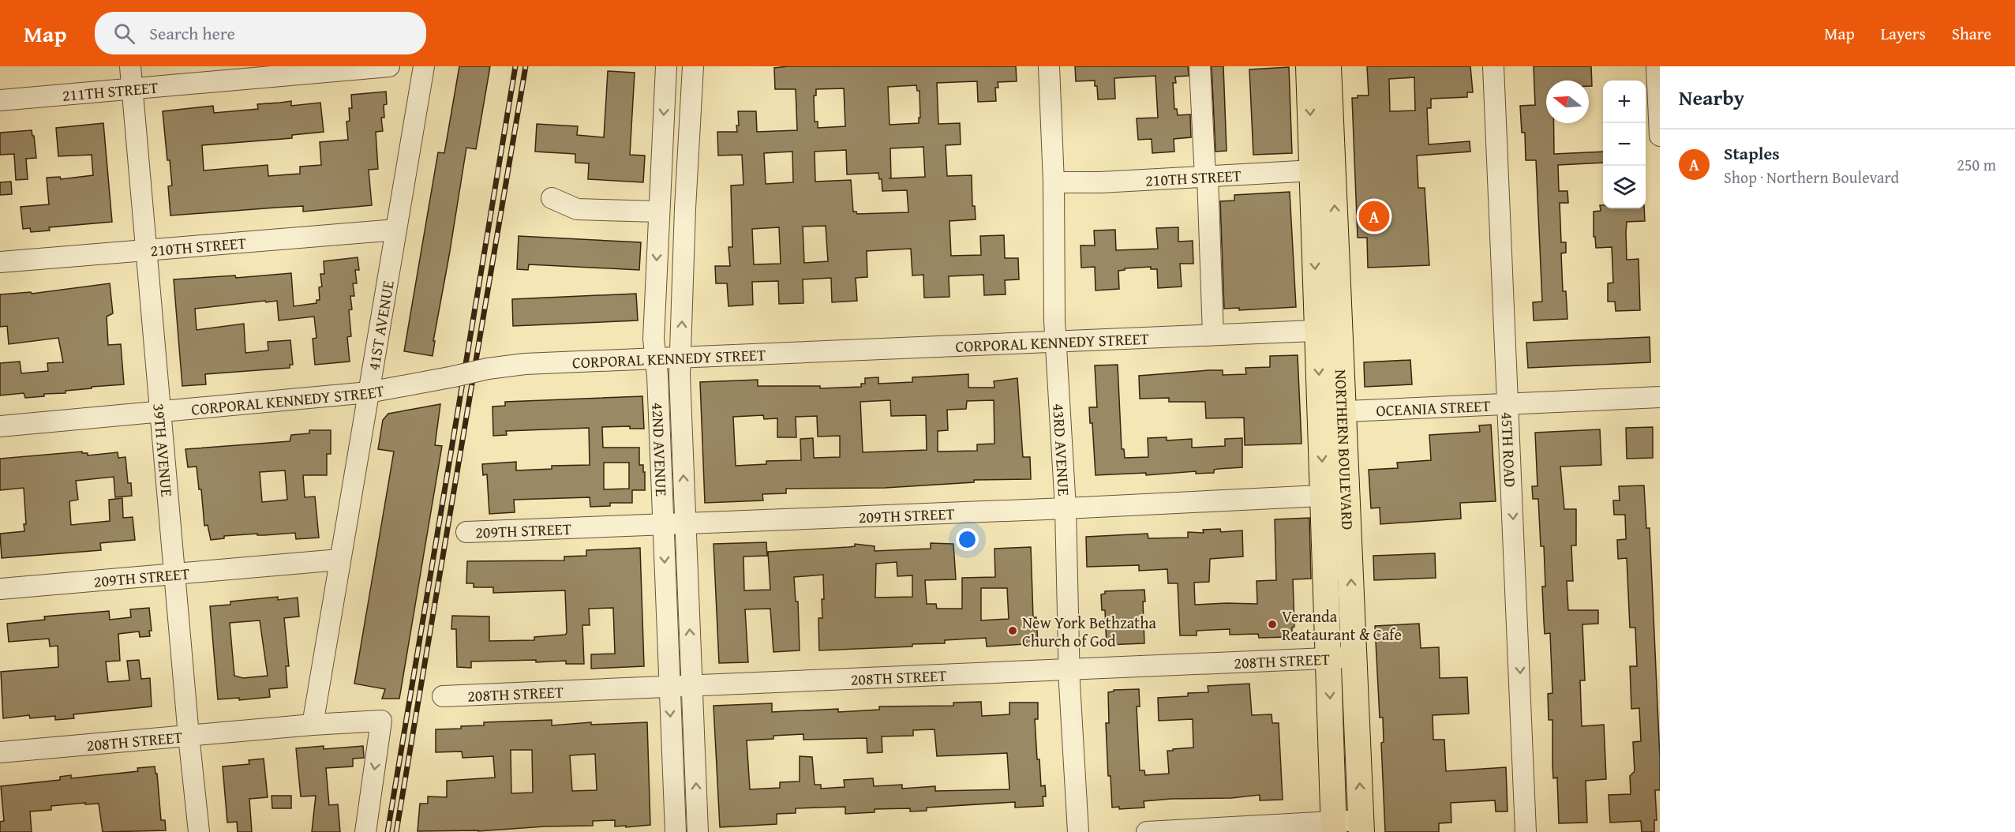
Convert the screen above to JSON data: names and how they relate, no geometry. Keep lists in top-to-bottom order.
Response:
{
  "streets": {
    "main road": ["NORTHERN BOULEVARD"],
    "street": [
      "211TH STREET",
      "210TH STREET",
      "41ST AVENUE",
      "CORPORAL KENNEDY STREET",
      "OCEANIA STREET",
      "39TH AVENUE",
      "42ND AVENUE",
      "43RD AVENUE",
      "45TH ROAD",
      "209TH STREET",
      "208TH STREET"
    ]
  },
  "crossings": [
    ["211TH STREET", "39TH AVENUE"],
    ["210TH STREET", "41ST AVENUE"],
    ["210TH STREET", "39TH AVENUE"],
    ["210TH STREET", "43RD AVENUE"],
    ["210TH STREET", "NORTHERN BOULEVARD"],
    ["41ST AVENUE", "CORPORAL KENNEDY STREET"],
    ["41ST AVENUE", "209TH STREET"],
    ["41ST AVENUE", "208TH STREET"],
    ["CORPORAL KENNEDY STREET", "39TH AVENUE"],
    ["CORPORAL KENNEDY STREET", "42ND AVENUE"],
    ["CORPORAL KENNEDY STREET", "43RD AVENUE"],
    ["CORPORAL KENNEDY STREET", "NORTHERN BOULEVARD"],
    ["OCEANIA STREET", "NORTHERN BOULEVARD"],
    ["OCEANIA STREET", "45TH ROAD"],
    ["39TH AVENUE", "209TH STREET"],
    ["39TH AVENUE", "208TH STREET"],
    ["42ND AVENUE", "209TH STREET"],
    ["42ND AVENUE", "208TH STREET"],
    ["43RD AVENUE", "209TH STREET"],
    ["43RD AVENUE", "208TH STREET"],
    ["NORTHERN BOULEVARD", "209TH STREET"],
    ["NORTHERN BOULEVARD", "208TH STREET"]
  ],
  "one_way": ["45TH ROAD"],
  "places": ["Veranda Reataurant & Cafe", "New York Bethzatha Church of God"],
  "north": "left",
  "page": {
    "header": "Map",
    "search": "Search here",
    "nav": ["Map", "Layers", "Share"],
    "heading": "Nearby",
    "map_buttons": ["+", "−"],
    "list": [
      {
        "mark": "A",
        "name": "Staples",
        "note": "Shop · Northern Boulevard",
        "value": "250 m"
      }
    ],
    "pins": "A"
  }
}
